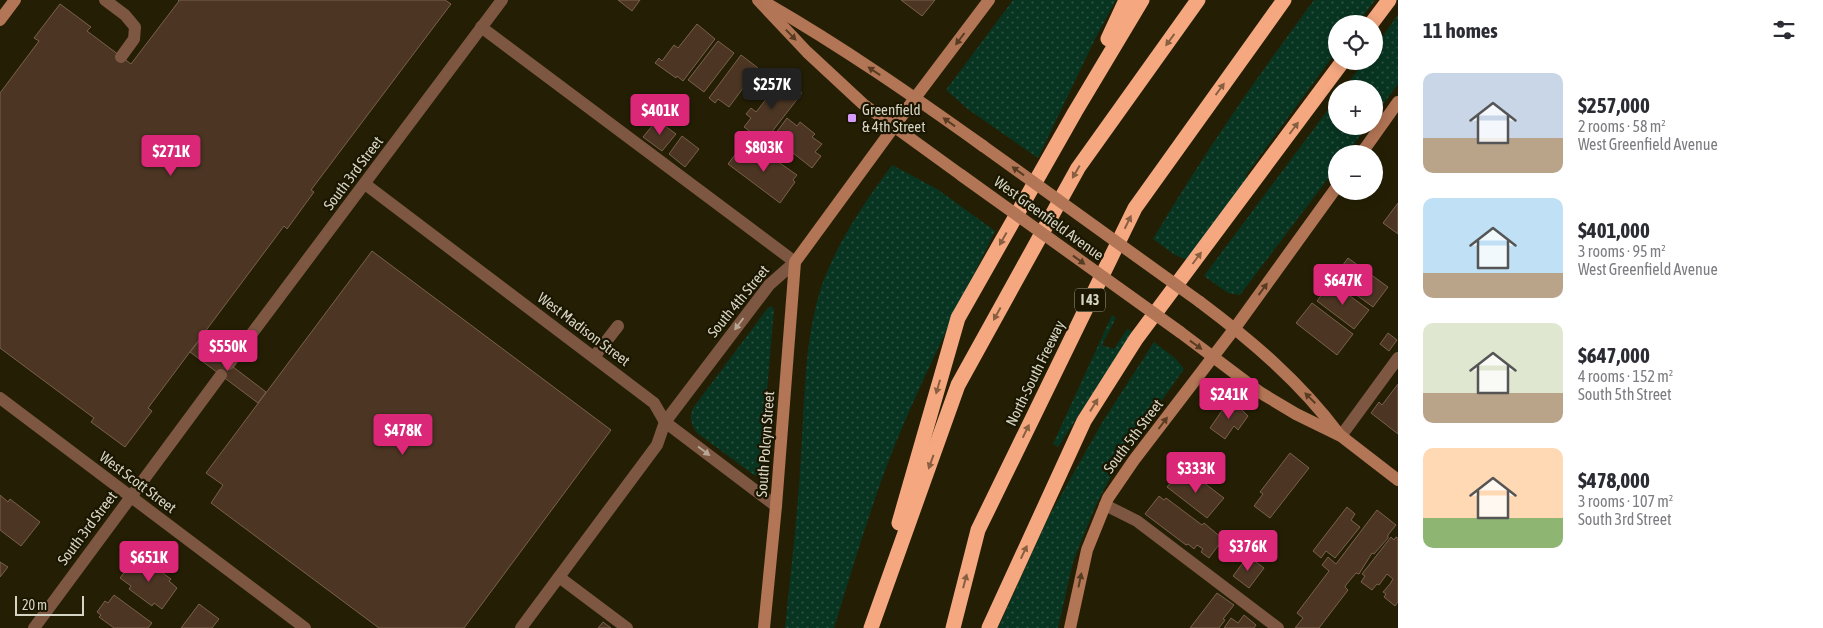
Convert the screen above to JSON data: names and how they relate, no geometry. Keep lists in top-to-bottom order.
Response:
{
  "streets": {
    "highway": ["I 43", "North-South Freeway"],
    "main road": [
      "West Greenfield Avenue",
      "South 4th Street",
      "South 5th Street",
      "South Polcyn Street"
    ],
    "street": ["South 3rd Street", "West Madison Street", "West Scott Street"]
  },
  "crossings": [
    ["South 3rd Street", "West Madison Street"],
    ["South 3rd Street", "West Scott Street"],
    ["West Greenfield Avenue", "South 4th Street"],
    ["West Greenfield Avenue", "South 5th Street"],
    ["South 4th Street", "West Madison Street"],
    ["South 4th Street", "South Polcyn Street"],
    ["West Madison Street", "South Polcyn Street"]
  ],
  "one_way": ["South 4th Street", "South 5th Street"],
  "places": {
    "transit": ["Greenfield & 4th Street"]
  },
  "scale_bar": "20 m",
  "page": {
    "heading": "11 homes",
    "map_buttons": ["+", "−"],
    "list": [
      {
        "name": "$257,000",
        "note": "2 rooms · 58 m² · West Greenfield Avenue"
      },
      {
        "name": "$401,000",
        "note": "3 rooms · 95 m² · West Greenfield Avenue"
      },
      {
        "name": "$647,000",
        "note": "4 rooms · 152 m² · South 5th Street"
      },
      {
        "name": "$478,000",
        "note": "3 rooms · 107 m² · South 3rd Street"
      }
    ],
    "price": [
      "$257K",
      "$401K",
      "$803K",
      "$271K",
      "$647K",
      "$550K",
      "$241K",
      "$478K",
      "$333K",
      "$376K",
      "$651K"
    ],
    "scale": "20 m"
  }
}
